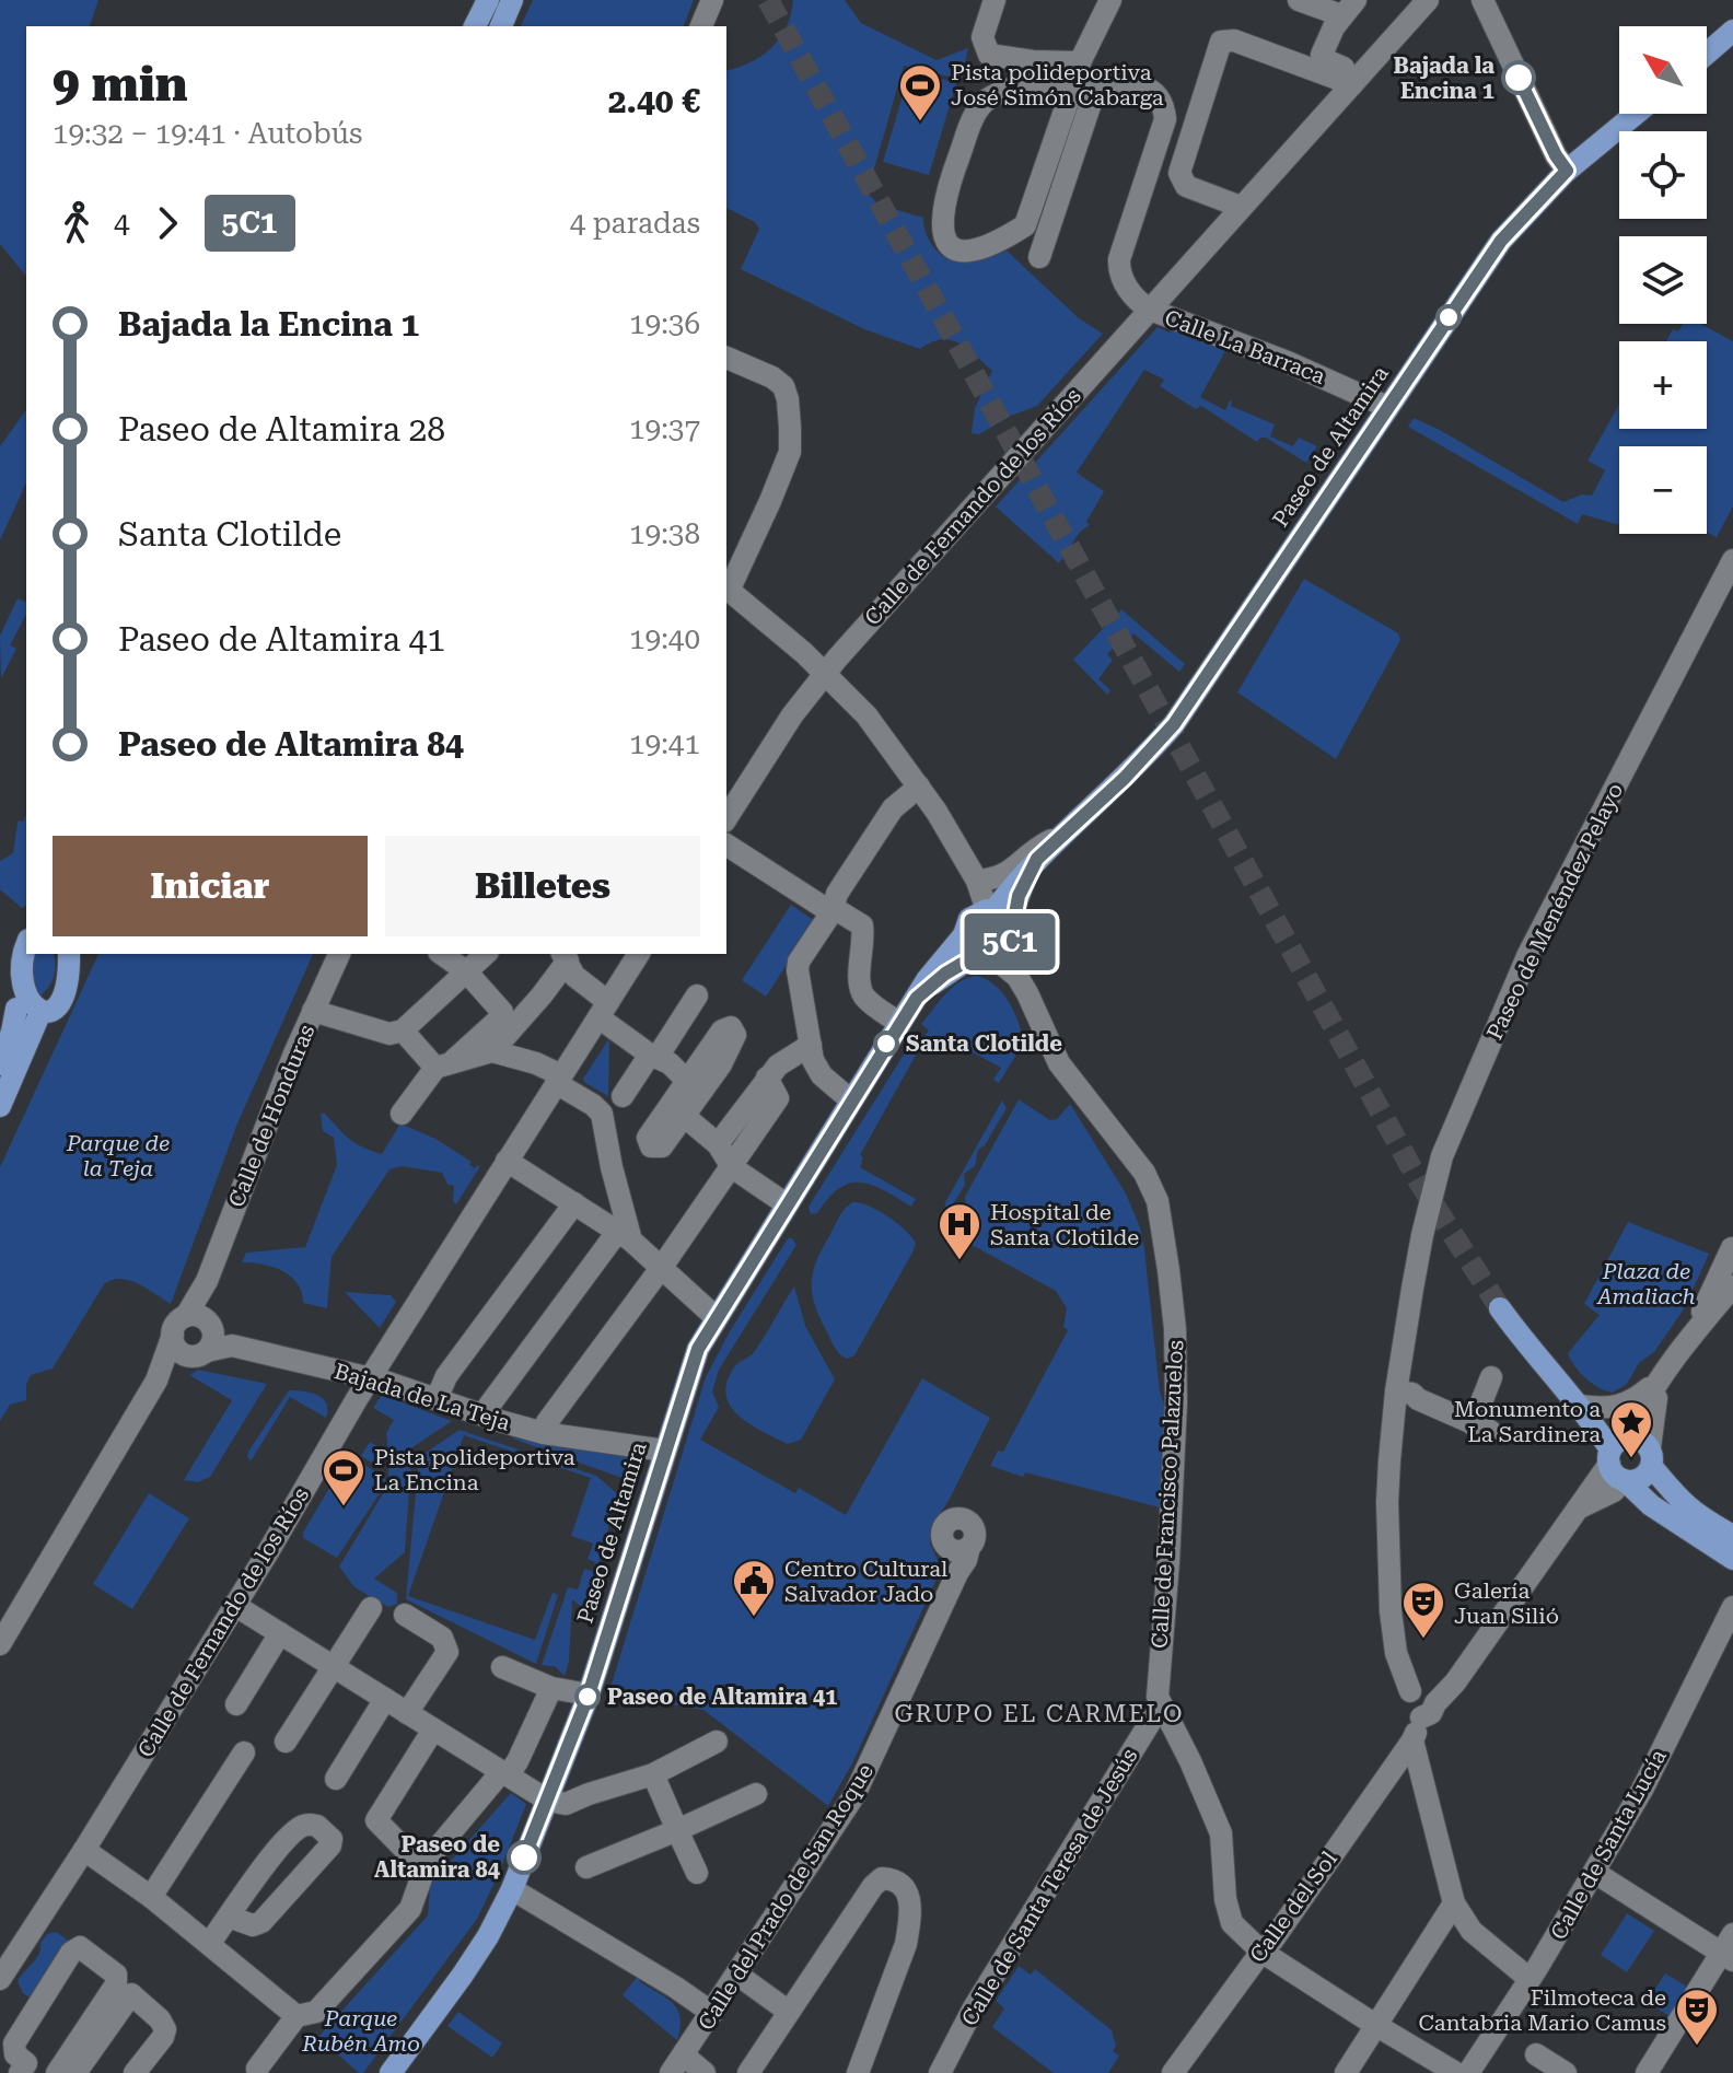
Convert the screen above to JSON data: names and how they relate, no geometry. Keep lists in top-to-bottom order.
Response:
{
  "streets": {
    "main road": ["Paseo de Altamira"],
    "street": [
      "Calle La Barraca",
      "Calle de Fernando de los Ríos",
      "Paseo de Menéndez Pelayo",
      "Calle de Honduras",
      "Bajada de La Teja",
      "Calle de Francisco Palazuelos",
      "Calle de Santa Lucía",
      "Calle de Santa Teresa de Jesús",
      "Calle del Prado de San Roque",
      "Calle del Sol"
    ]
  },
  "crossings": [
    ["Calle La Barraca", "Paseo de Altamira"],
    ["Calle La Barraca", "Calle de Fernando de los Ríos"],
    ["Paseo de Altamira", "Bajada de La Teja"],
    ["Paseo de Altamira", "Calle de Francisco Palazuelos"],
    ["Calle de Fernando de los Ríos", "Bajada de La Teja"],
    ["Calle de Honduras", "Bajada de La Teja"],
    ["Calle de Francisco Palazuelos", "Calle de Santa Teresa de Jesús"],
    ["Calle de Francisco Palazuelos", "Calle del Sol"]
  ],
  "districts": ["GRUPO EL CARMELO"],
  "parks": ["Parque de la Teja", "Plaza de Amaliach", "Parque Rubén Amo"],
  "places": {
    "other": [
      "Bajada la Encina 1",
      "Santa Clotilde",
      "Paseo de Altamira 41",
      "Paseo de Altamira 84"
    ],
    "sports": ["Pista polideportiva José Simón Cabarga", "Pista polideportiva La Encina"],
    "hospital": ["Hospital de Santa Clotilde"],
    "place": ["Monumento a La Sardinera"],
    "public building": ["Centro Cultural Salvador Jado"],
    "theatre": ["Galería Juan Silió", "Filmoteca de Cantabria Mario Camus"]
  },
  "lines": ["bus line 5C1"],
  "north": "top left",
  "page": {
    "on_map": "5C1",
    "map_buttons": ["+", "−"],
    "heading": ["9 min", "19:32 – 19:41 · Autobús", "2.40 €"],
    "legs": ["4", "5C1", "4 paradas"],
    "list": [
      {
        "name": "Bajada la Encina 1",
        "value": "19:36"
      },
      {
        "name": "Paseo de Altamira 28",
        "value": "19:37"
      },
      {
        "name": "Santa Clotilde",
        "value": "19:38"
      },
      {
        "name": "Paseo de Altamira 41",
        "value": "19:40"
      },
      {
        "name": "Paseo de Altamira 84",
        "value": "19:41"
      }
    ],
    "buttons": ["Iniciar", "Billetes"]
  }
}
